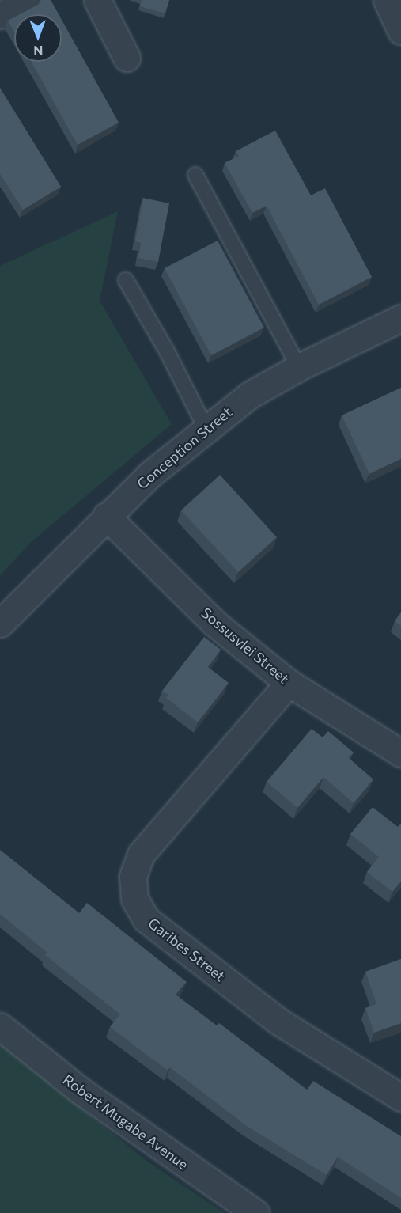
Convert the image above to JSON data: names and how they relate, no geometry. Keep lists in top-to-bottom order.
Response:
{
  "streets": {
    "street": [
      "Conception Street",
      "Sossusvlei Street",
      "Garibes Street",
      "Robert Mugabe Avenue"
    ]
  },
  "crossings": [
    ["Conception Street", "Sossusvlei Street"],
    ["Sossusvlei Street", "Garibes Street"]
  ],
  "north": "bottom"
}
